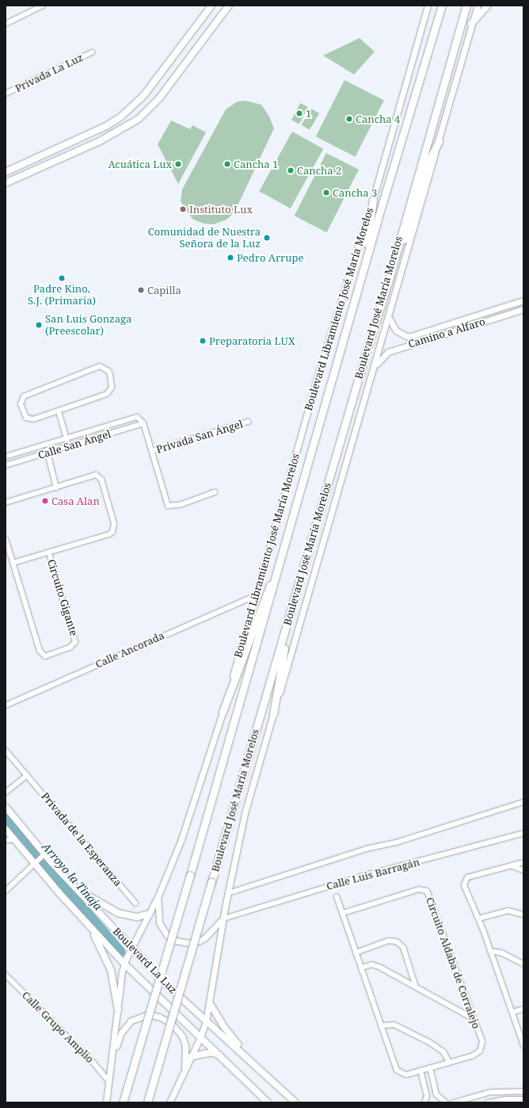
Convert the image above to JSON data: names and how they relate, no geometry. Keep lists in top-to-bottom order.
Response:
{
  "streets": {
    "main road": ["Boulevard José María Morelos", "Boulevard La Luz"],
    "street": [
      "Privada La Luz",
      "Boulevard Libramiento José María Morelos",
      "Camino a Alfaro",
      "Privada San Ángel",
      "Calle San Ángel",
      "Circuito Gigante",
      "Calle Ancorada",
      "Privada de la Esperanza",
      "Calle Luis Barragán",
      "Circuito Aldaba de Corralejo",
      "Calle Grupo Amplio"
    ]
  },
  "crossings": [
    ["Boulevard Libramiento José María Morelos", "Calle Ancorada"],
    ["Boulevard Libramiento José María Morelos", "Boulevard La Luz"],
    ["Boulevard Libramiento José María Morelos", "Calle Grupo Amplio"]
  ],
  "water": ["Arroyo la Tinaja"],
  "places": [
    "1",
    "Cancha 4",
    "Acuática Lux",
    "Cancha 1",
    "Cancha 2",
    "Cancha 3",
    "Instituto Lux",
    "Comunidad de Nuestra Señora de la Luz",
    "Pedro Arrupe",
    "Padre Kino, S.J. (Primaria)",
    "Capilla",
    "San Luis Gonzaga (Preescolar)",
    "Preparatoria LUX",
    "Casa Alan"
  ]
}
